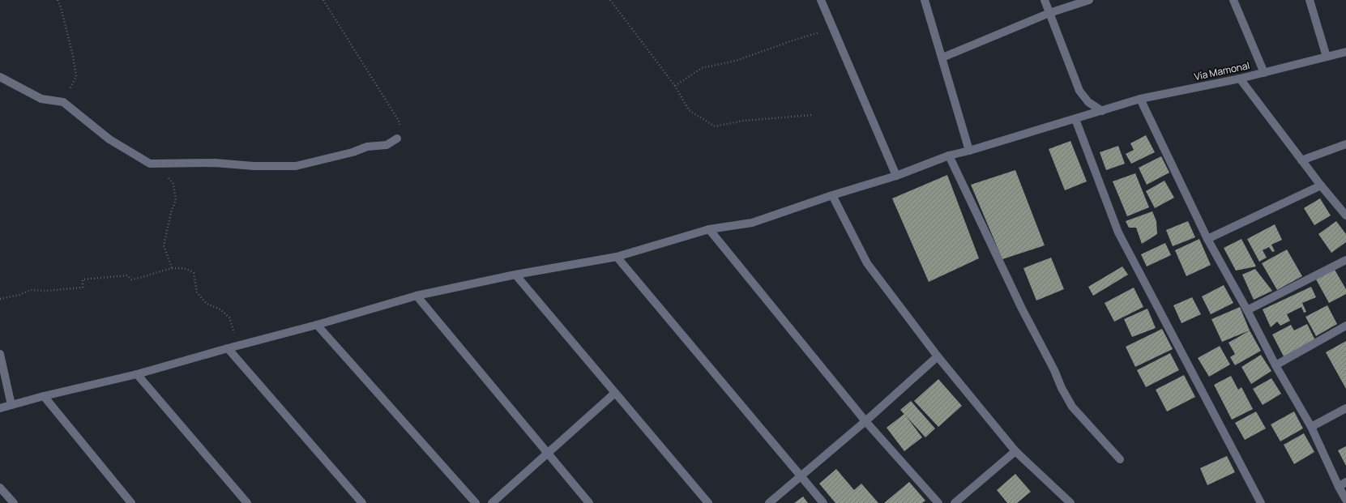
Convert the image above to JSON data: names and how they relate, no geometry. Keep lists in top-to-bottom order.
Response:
{
  "streets": {
    "street": ["Vía Mamonal"]
  }
}
